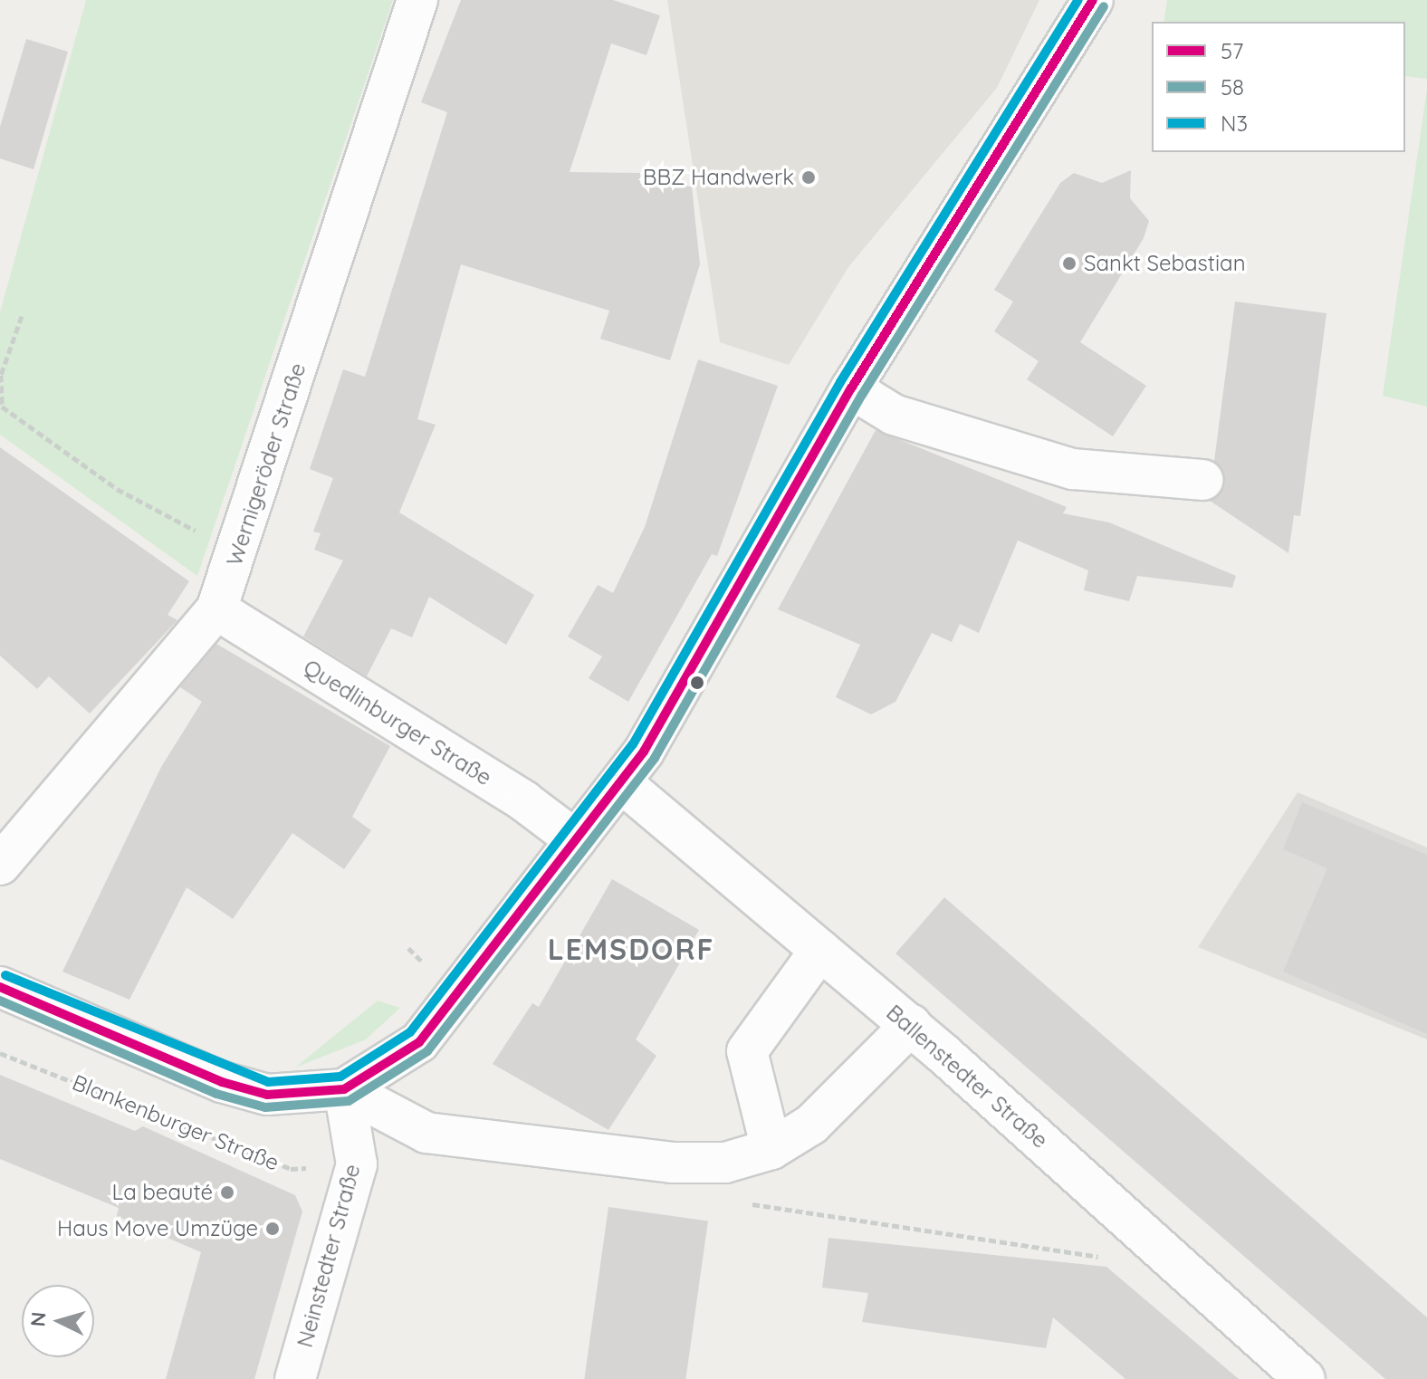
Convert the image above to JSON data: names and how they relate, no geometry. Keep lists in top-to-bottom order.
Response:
{
  "streets": {
    "street": [
      "Wernigeröder Straße",
      "Quedlinburger Straße",
      "Ballenstedter Straße",
      "Neinstedter Straße"
    ],
    "path": ["Blankenburger Straße"]
  },
  "crossings": [
    ["Wernigeröder Straße", "Quedlinburger Straße"],
    ["Blankenburger Straße", "Neinstedter Straße"]
  ],
  "districts": ["LEMSDORF"],
  "places": [
    "BBZ Handwerk",
    "Sankt Sebastian",
    "La beauté",
    "Haus Move Umzüge"
  ],
  "lines": ["transit line 57", "transit line N3", "transit line 58"],
  "legend": ["57", "58", "N3"],
  "north": "left"
}
